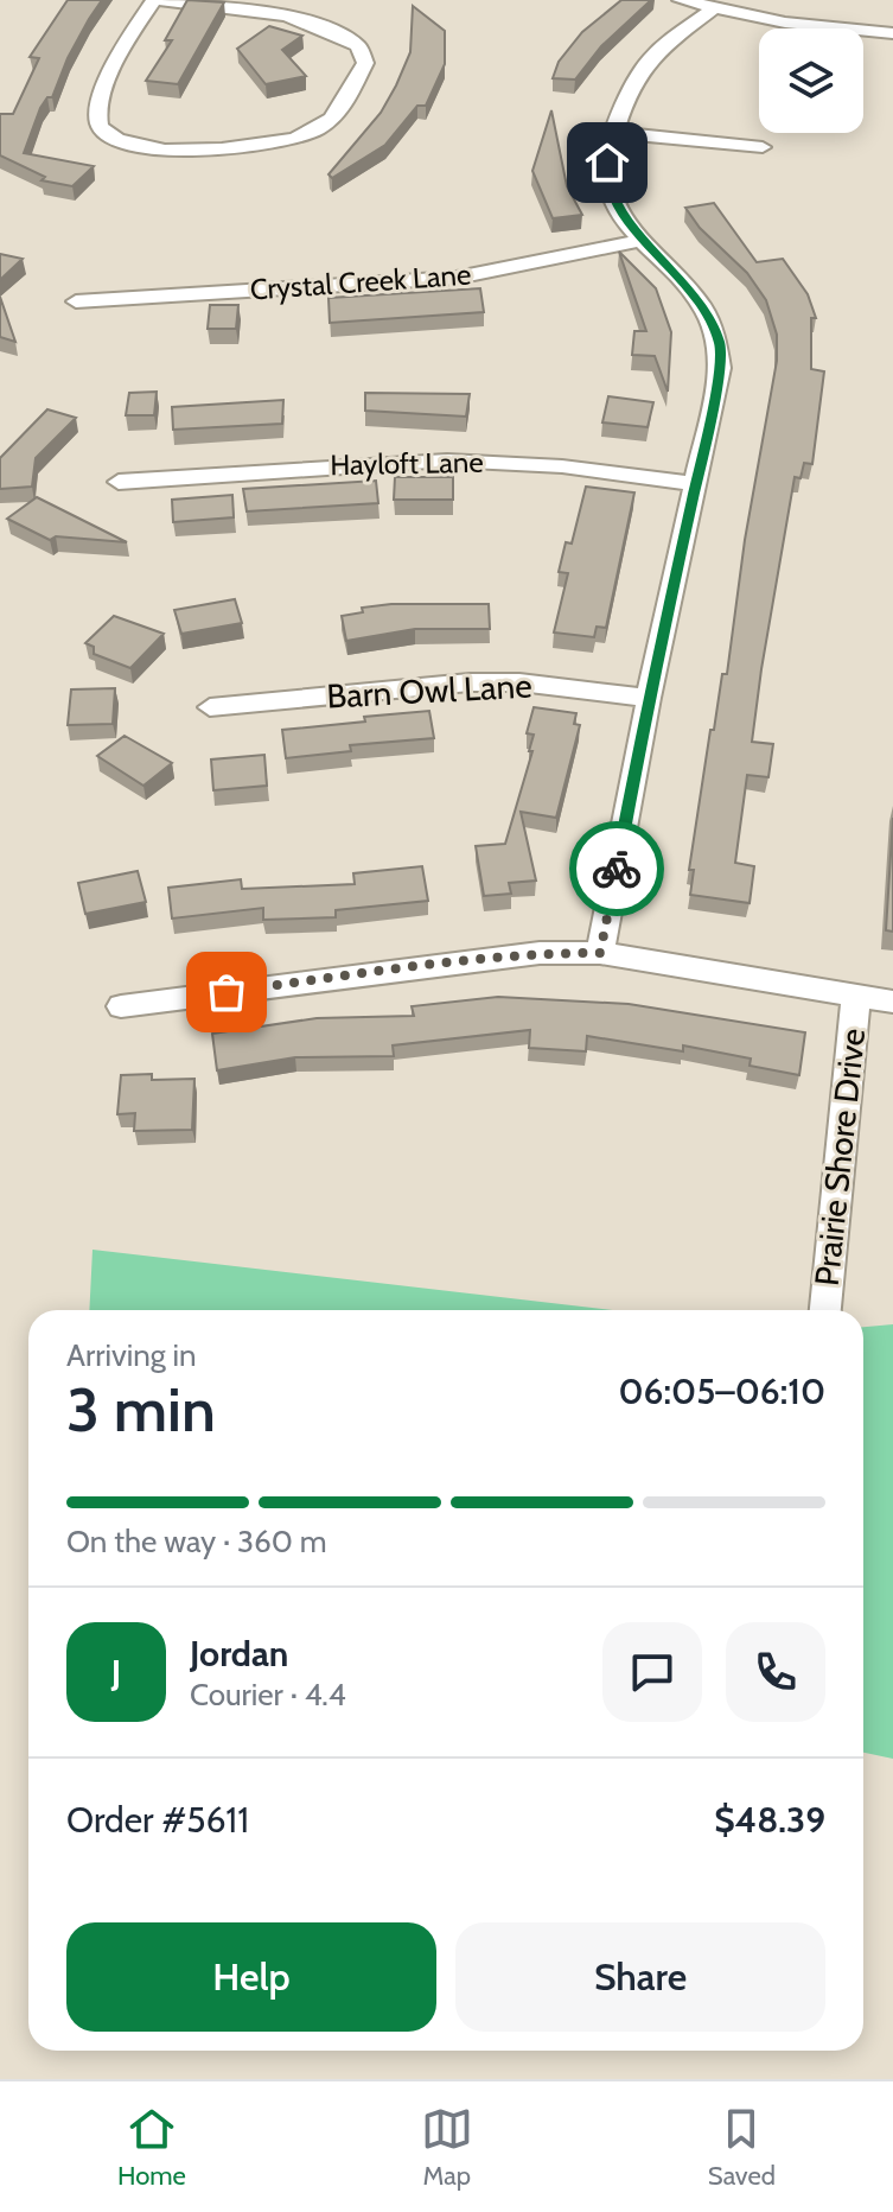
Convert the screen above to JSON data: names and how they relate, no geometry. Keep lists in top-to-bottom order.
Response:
{
  "streets": {
    "street": [
      "Crystal Creek Lane",
      "Hayloft Lane",
      "Barn Owl Lane",
      "Prairie Shore Drive"
    ]
  },
  "page": {
    "heading": ["3 min", "Arriving in", "06:05–06:10"],
    "panel": [
      "Jordan",
      "Courier · 4.4",
      "Order #5611",
      "$48.39"
    ],
    "bar": "On the way · 360 m",
    "round": "J",
    "buttons": ["Help", "Share"],
    "tabs": ["Home", "Map", "Saved"]
  }
}
